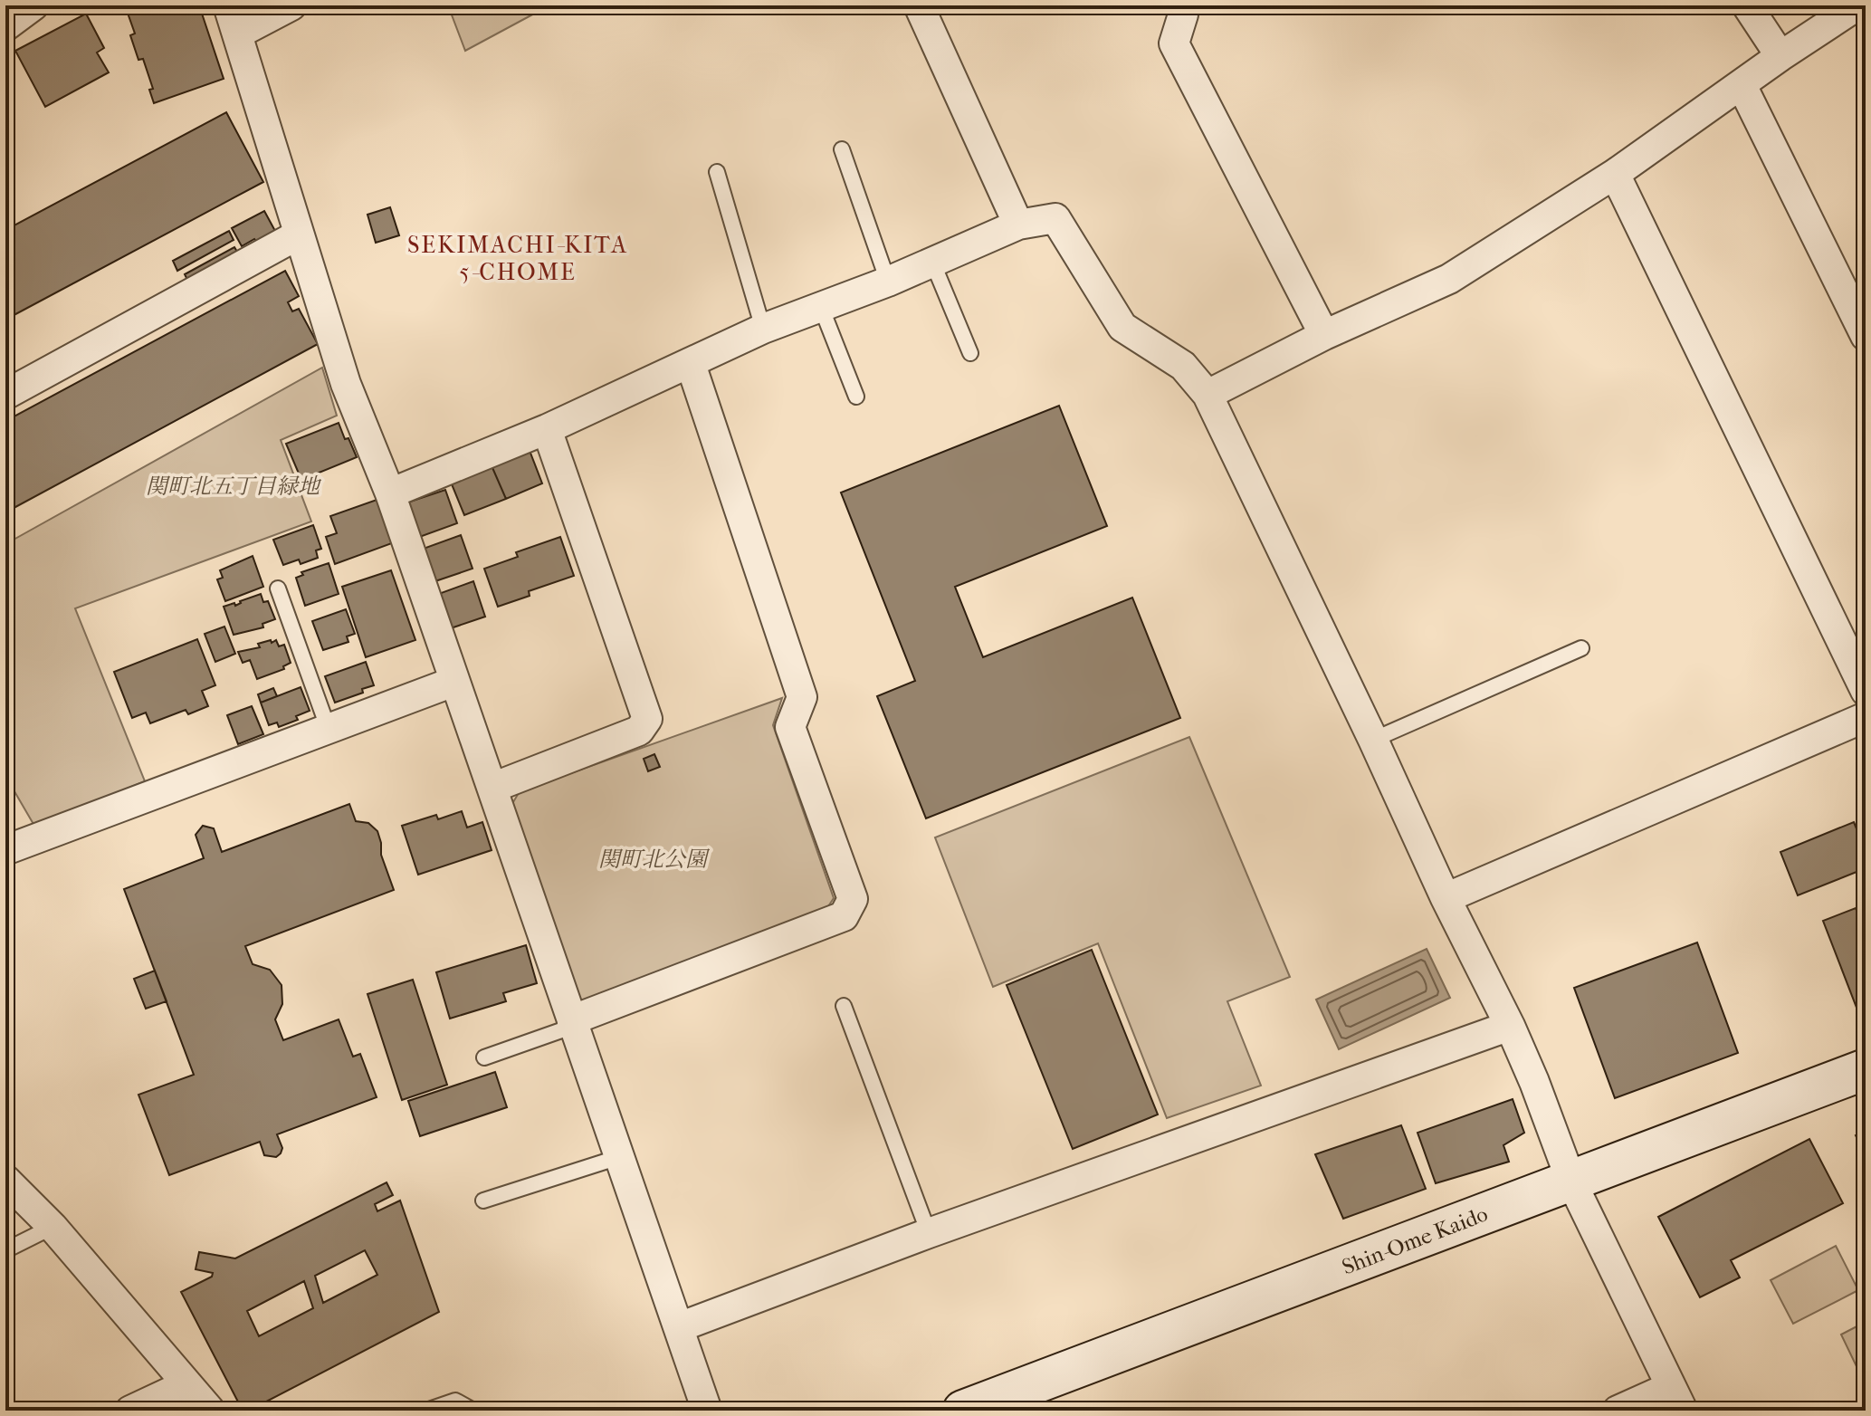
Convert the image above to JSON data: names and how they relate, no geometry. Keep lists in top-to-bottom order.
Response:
{
  "streets": {
    "main road": ["Shin-Ome Kaido"]
  },
  "districts": ["SEKIMACHI-KITA 5-CHOME"],
  "parks": ["関町北五丁目緑地", "関町北公園"]
}
